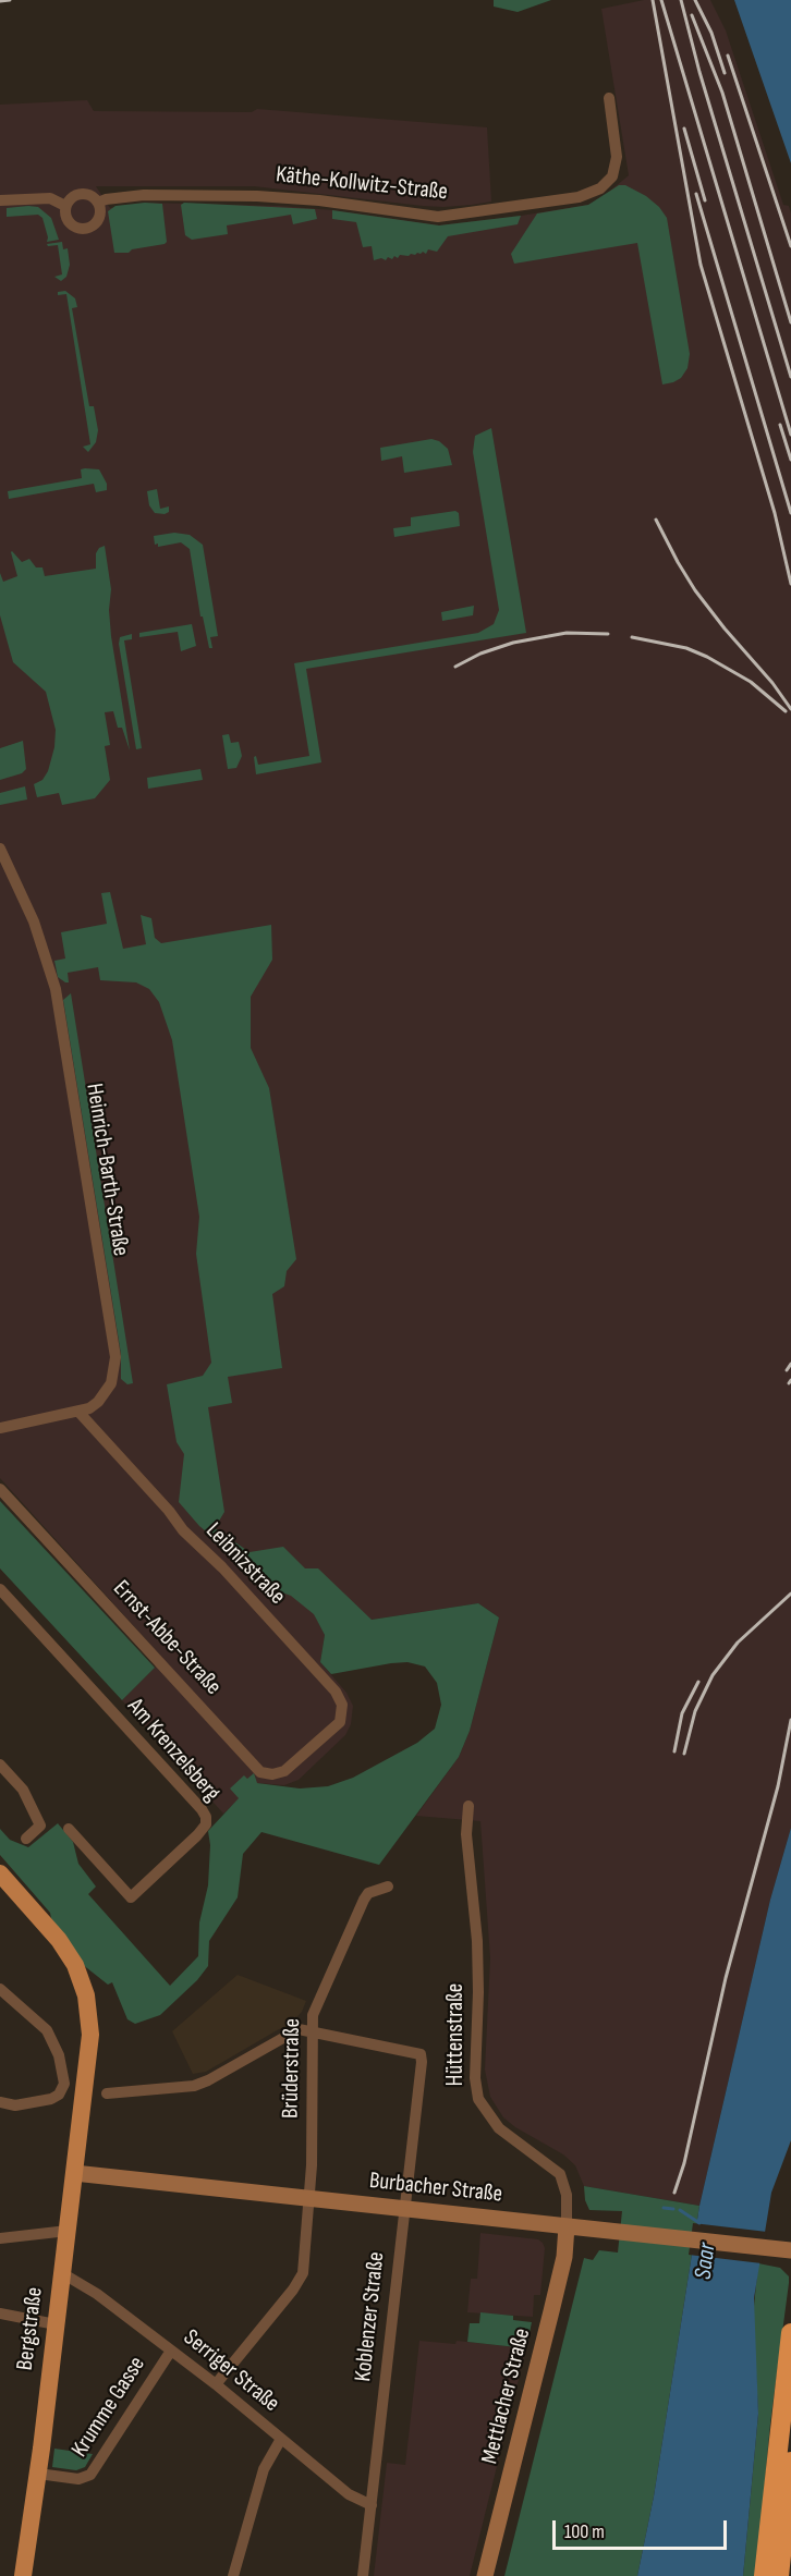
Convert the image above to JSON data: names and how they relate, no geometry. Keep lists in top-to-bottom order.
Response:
{
  "streets": {
    "main road": ["Burbacher Straße", "Bergstraße", "Mettlacher Straße"],
    "street": [
      "Käthe-Kollwitz-Straße",
      "Heinrich-Barth-Straße",
      "Leibnizstraße",
      "Ernst-Abbe-Straße",
      "Am Krenzelsberg",
      "Hüttenstraße",
      "Brüderstraße",
      "Koblenzer Straße",
      "Serriger Straße",
      "Krumme Gasse"
    ]
  },
  "crossings": [
    ["Heinrich-Barth-Straße", "Leibnizstraße"],
    ["Leibnizstraße", "Ernst-Abbe-Straße"],
    ["Hüttenstraße", "Burbacher Straße"],
    ["Hüttenstraße", "Mettlacher Straße"],
    ["Brüderstraße", "Burbacher Straße"],
    ["Brüderstraße", "Koblenzer Straße"],
    ["Brüderstraße", "Serriger Straße"],
    ["Burbacher Straße", "Koblenzer Straße"],
    ["Burbacher Straße", "Bergstraße"],
    ["Burbacher Straße", "Mettlacher Straße"],
    ["Koblenzer Straße", "Serriger Straße"],
    ["Bergstraße", "Serriger Straße"],
    ["Bergstraße", "Krumme Gasse"],
    ["Serriger Straße", "Krumme Gasse"]
  ],
  "water": ["Saar"],
  "scale_bar": "100 m"
}
